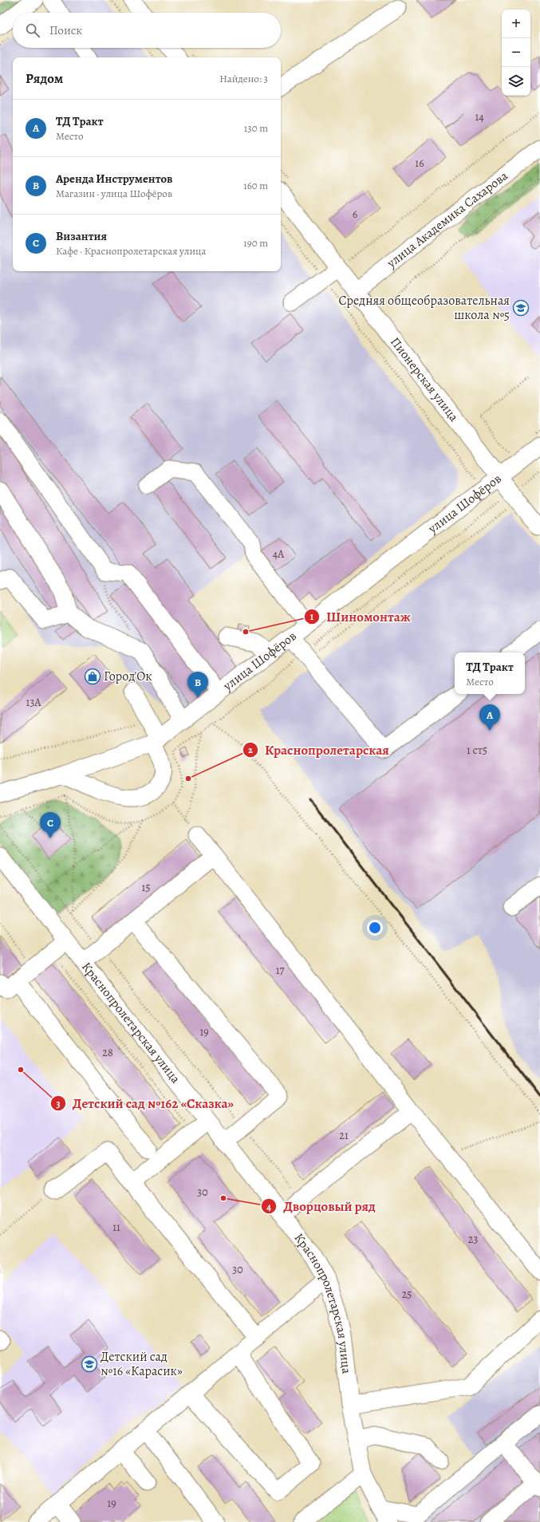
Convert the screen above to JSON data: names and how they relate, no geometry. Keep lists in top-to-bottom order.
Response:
{
  "streets": {
    "street": [
      "улица Академика Сахарова",
      "Пионерская улица",
      "улица Шофёров",
      "Краснопролетарская улица"
    ]
  },
  "crossings": [
    ["улица Академика Сахарова", "Пионерская улица"],
    ["Пионерская улица", "улица Шофёров"]
  ],
  "places": {
    "school or university": ["Средняя общеобразовательная школа №5", "Детский сад №16 «Карасик»"],
    "other": [
      "Шиномонтаж",
      "Краснопролетарская",
      "Детский сад №162 «Сказка»",
      "Дворцовый ряд"
    ],
    "shop": ["Город'Ок"]
  },
  "house_numbers": [
    "14",
    "16",
    "6",
    "4А",
    "13А",
    "1 ст5",
    "15",
    "17",
    "19",
    "28",
    "21",
    "30",
    "11",
    "23",
    "30",
    "25",
    "19"
  ],
  "page": {
    "map_buttons": ["+", "−"],
    "search": "Поиск",
    "heading": ["Рядом", "Найдено: 3"],
    "list": [
      {
        "mark": "A",
        "name": "ТД Тракт",
        "note": "Место",
        "value": "130 m"
      },
      {
        "mark": "B",
        "name": "Аренда Инструментов",
        "note": "Магазин · улица Шофёров",
        "value": "160 m"
      },
      {
        "mark": "C",
        "name": "Византия",
        "note": "Кафе · Краснопролетарская улица",
        "value": "190 m"
      }
    ],
    "popup": ["ТД Тракт", "Место"],
    "pins": ["B", "A", "C"]
  }
}
